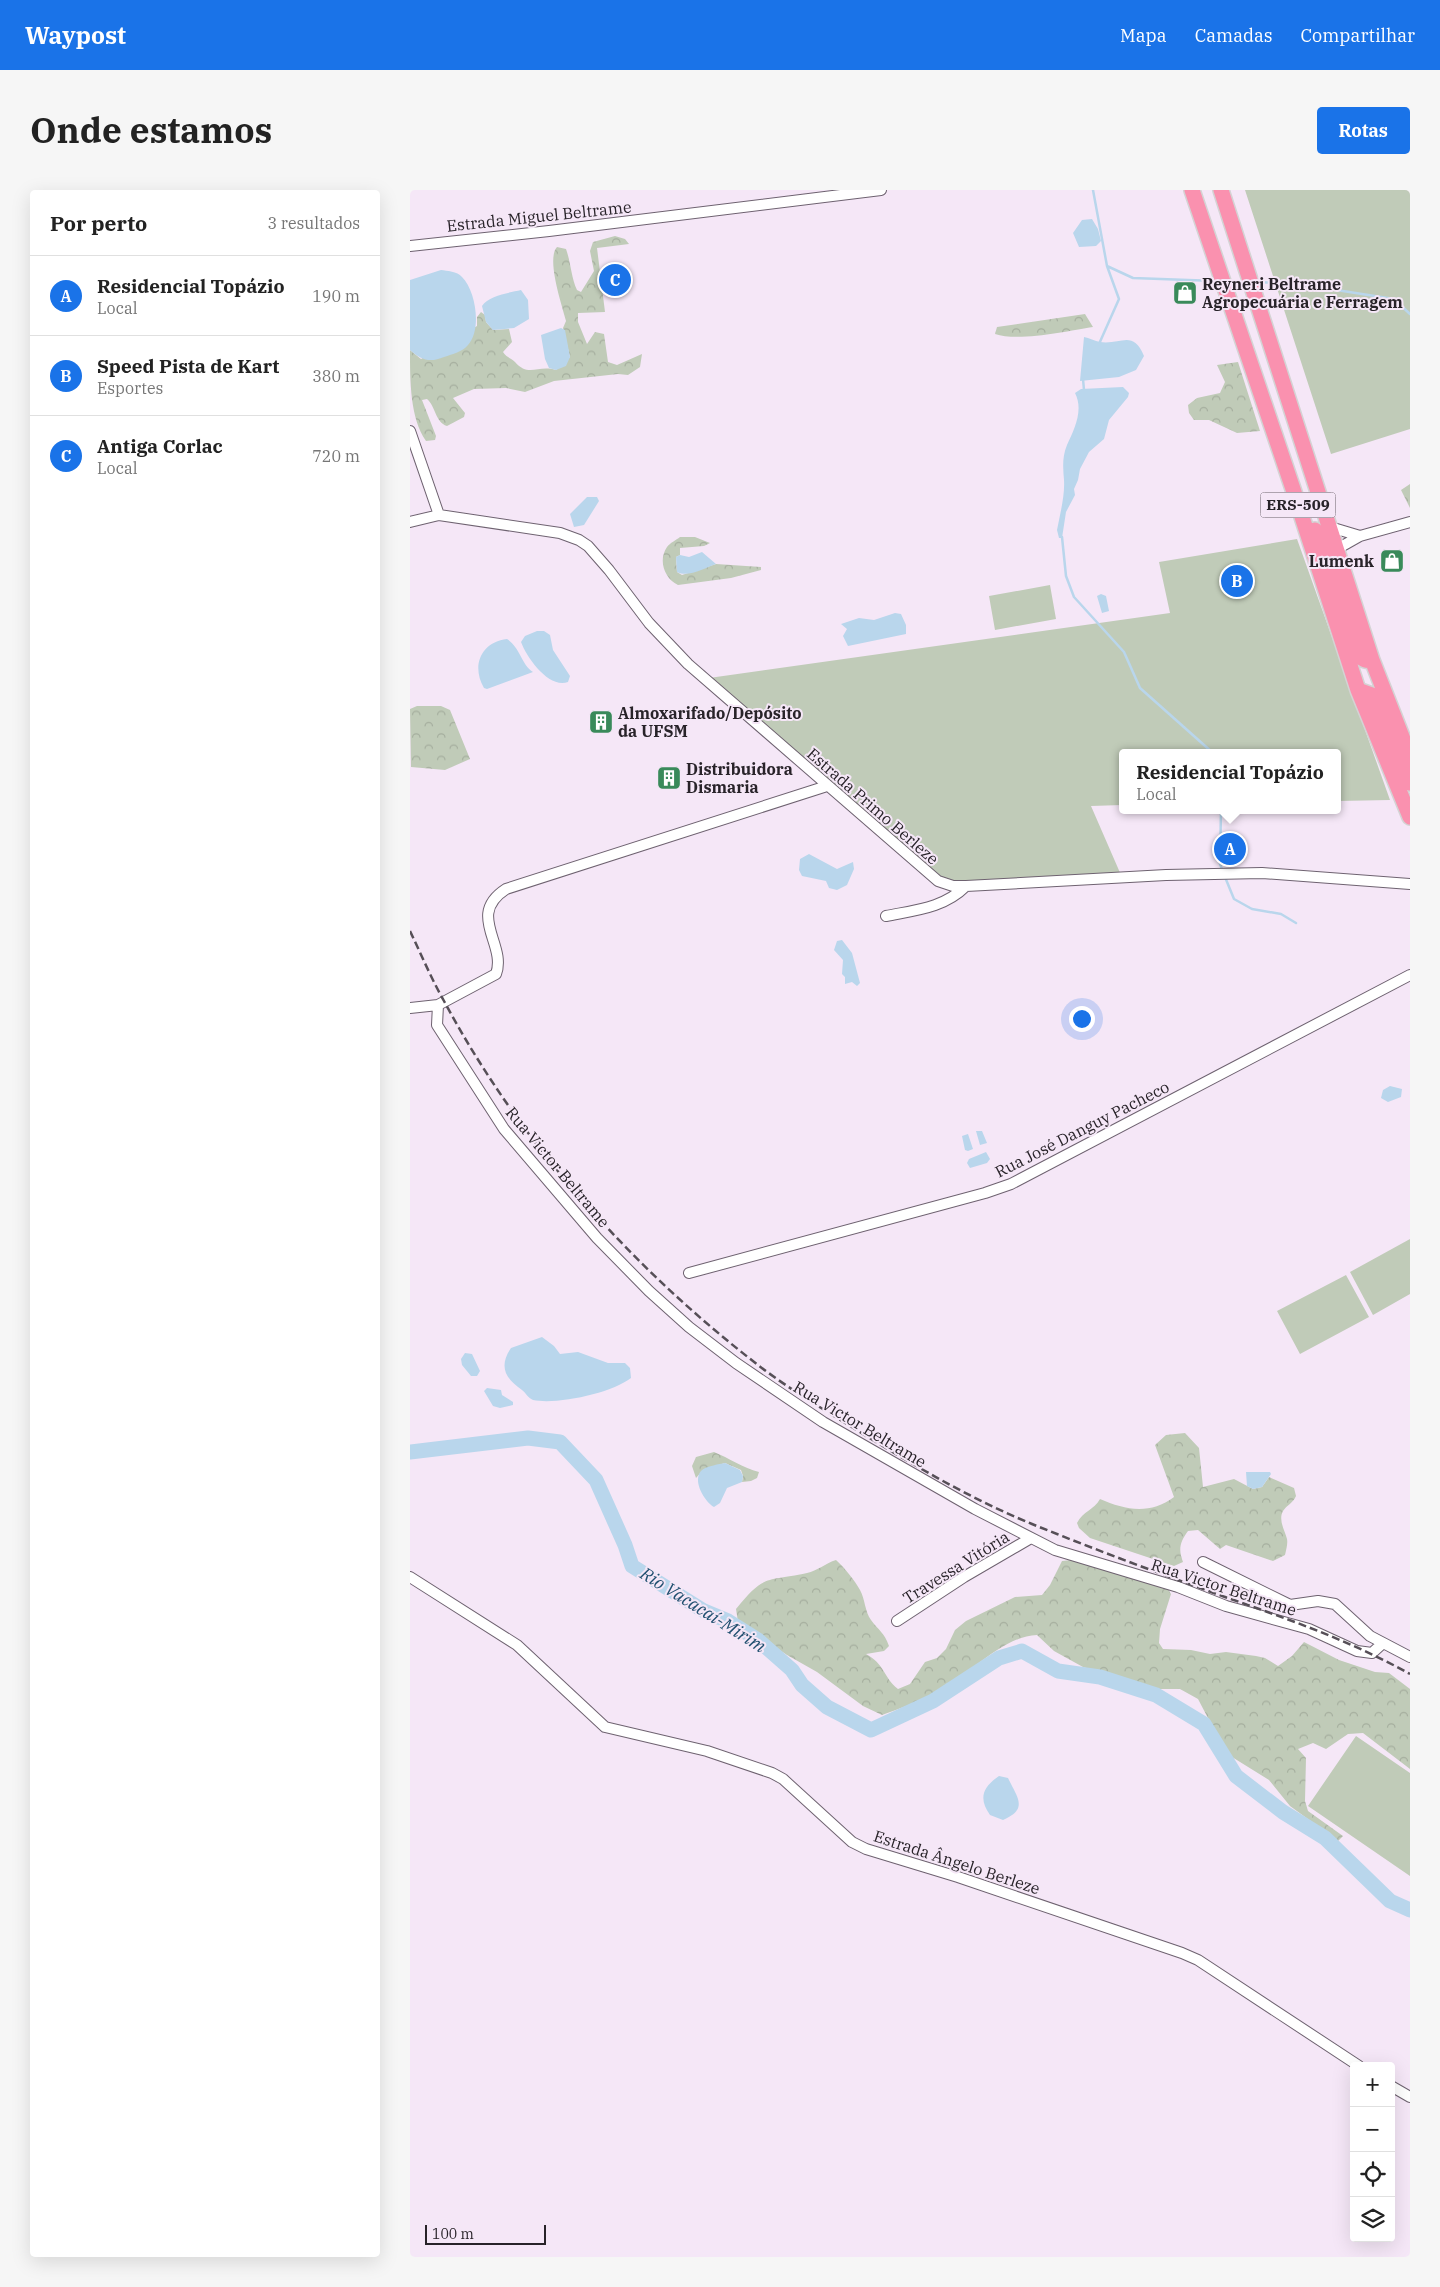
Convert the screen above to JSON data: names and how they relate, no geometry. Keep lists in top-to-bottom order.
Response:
{
  "streets": {
    "highway": ["ERS-509"],
    "street": [
      "Estrada Miguel Beltrame",
      "Estrada Primo Berleze",
      "Rua José Danguy Pacheco",
      "Rua Victor Beltrame",
      "Travessa Vitória",
      "Estrada Ângelo Berleze"
    ]
  },
  "crossings": [
    ["Rua Victor Beltrame", "Travessa Vitória"]
  ],
  "water": ["Rio Vacacaí-Mirim"],
  "places": {
    "shop": ["Reyneri Beltrame Agropecuária e Ferragem", "Lumenk"],
    "building": ["Almoxarifado/Depósito da UFSM", "Distribuidora Dismaria"]
  },
  "scale_bar": "100 m",
  "page": {
    "header": "Waypost",
    "nav": ["Mapa", "Camadas", "Compartilhar"],
    "title": "Onde estamos",
    "buttons": "Rotas",
    "heading": ["Por perto", "3 resultados"],
    "list": [
      {
        "mark": "A",
        "name": "Residencial Topázio",
        "note": "Local",
        "value": "190 m"
      },
      {
        "mark": "B",
        "name": "Speed Pista de Kart",
        "note": "Esportes",
        "value": "380 m"
      },
      {
        "mark": "C",
        "name": "Antiga Corlac",
        "note": "Local",
        "value": "720 m"
      }
    ],
    "pins": ["C", "B", "A"],
    "popup": ["Residencial Topázio", "Local"],
    "map_buttons": ["+", "−"],
    "scale": "100 m"
  }
}
